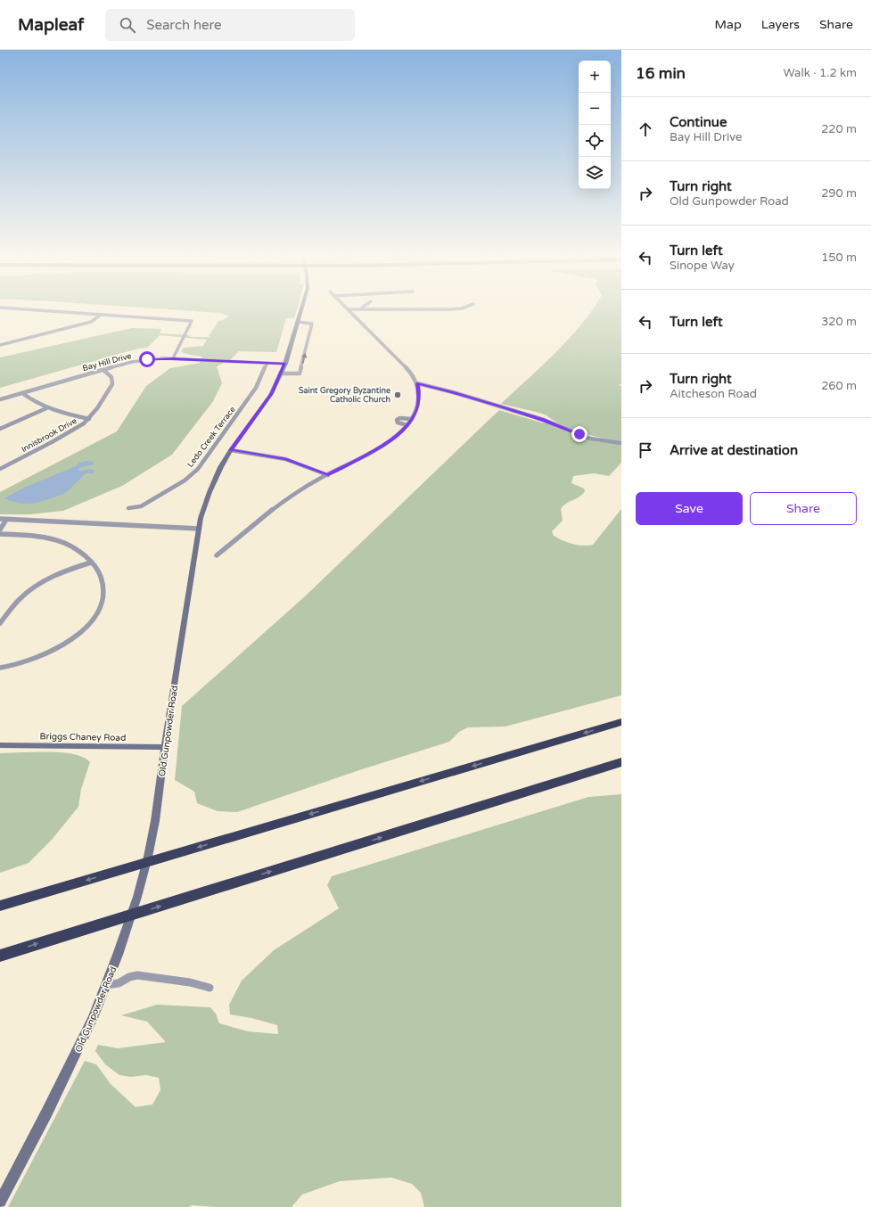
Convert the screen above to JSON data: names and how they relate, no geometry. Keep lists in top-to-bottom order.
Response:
{
  "streets": {
    "main road": ["Old Gunpowder Road", "Briggs Chaney Road"],
    "street": ["Bay Hill Drive", "Innisbrook Drive", "Ledo Creek Terrace"]
  },
  "crossings": [
    ["Bay Hill Drive", "Innisbrook Drive"],
    ["Bay Hill Drive", "Ledo Creek Terrace"],
    ["Bay Hill Drive", "Old Gunpowder Road"],
    ["Old Gunpowder Road", "Briggs Chaney Road"]
  ],
  "places": ["Saint Gregory Byzantine Catholic Church"],
  "page": {
    "header": "Mapleaf",
    "search": "Search here",
    "nav": ["Map", "Layers", "Share"],
    "heading": ["16 min", "Walk · 1.2 km"],
    "map_buttons": ["+", "−"],
    "list": [
      ["Continue", "Bay Hill Drive", "220 m"],
      ["Turn right", "Old Gunpowder Road", "290 m"],
      ["Turn left", "Sinope Way", "150 m"],
      ["Turn left", "320 m"],
      ["Turn right", "Aitcheson Road", "260 m"],
      "Arrive at destination"
    ],
    "buttons": ["Save", "Share"]
  }
}
